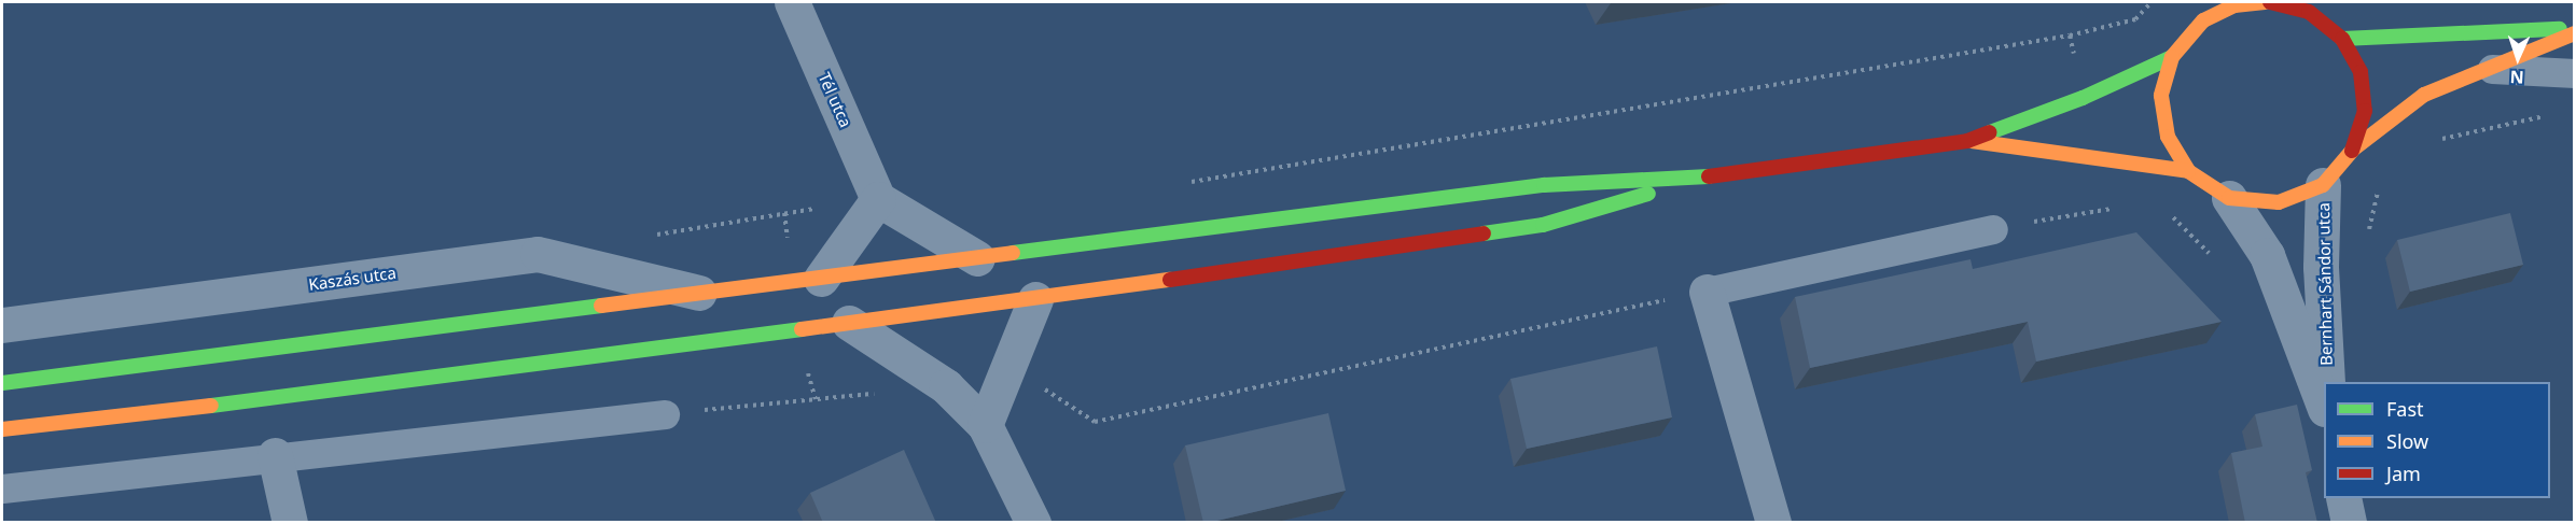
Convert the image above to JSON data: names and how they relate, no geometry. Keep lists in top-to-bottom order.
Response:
{
  "streets": {
    "street": ["Tél utca", "Kaszás utca", "Bernhart Sándor utca"]
  },
  "legend": ["Fast", "Slow", "Jam"],
  "north": "bottom"
}
